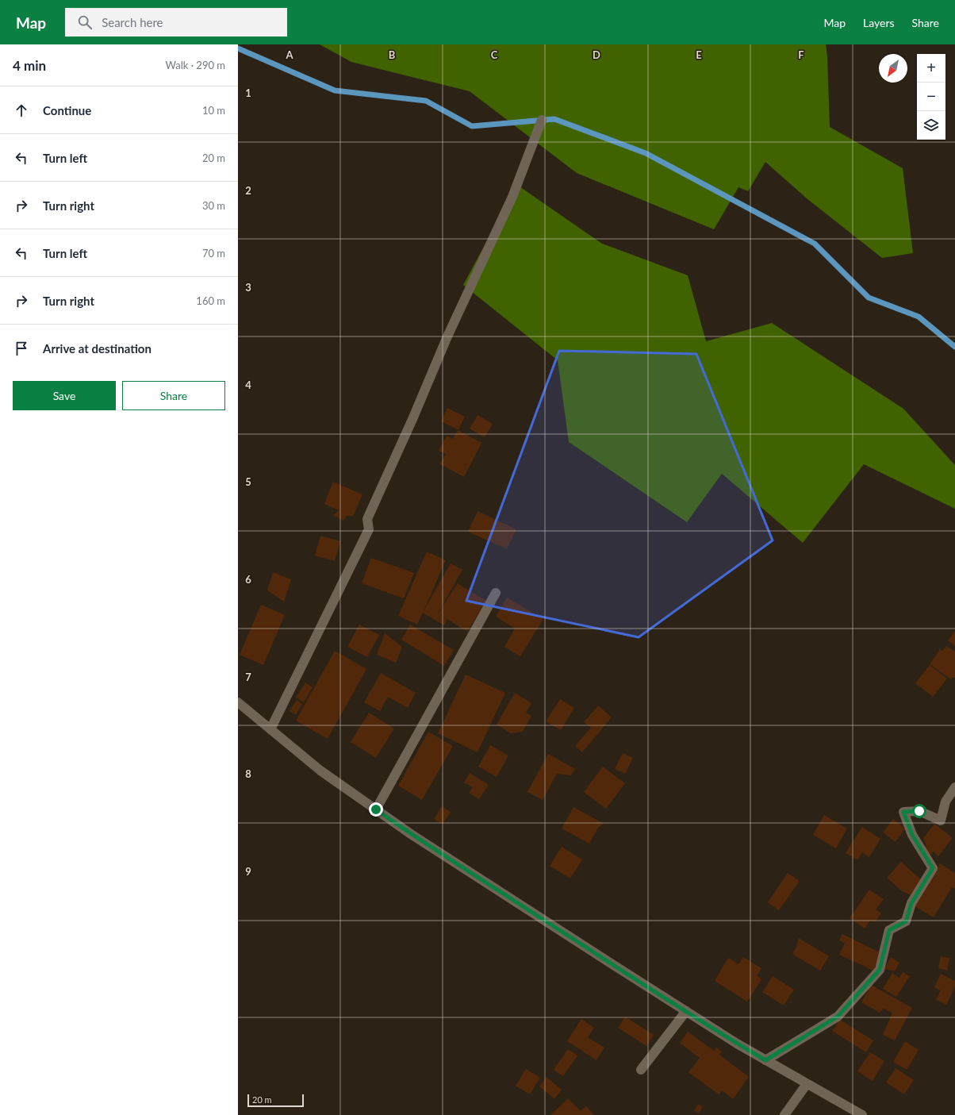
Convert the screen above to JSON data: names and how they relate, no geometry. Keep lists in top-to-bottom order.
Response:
{
  "scale_bar": "20 m",
  "north": "bottom left",
  "page": {
    "header": "Map",
    "search": "Search here",
    "nav": ["Map", "Layers", "Share"],
    "heading": ["4 min", "Walk · 290 m"],
    "map_buttons": ["+", "−"],
    "list": [
      ["Continue", "10 m"],
      ["Turn left", "20 m"],
      ["Turn right", "30 m"],
      ["Turn left", "70 m"],
      ["Turn right", "160 m"],
      "Arrive at destination"
    ],
    "buttons": ["Save", "Share"],
    "scale": "20 m"
  },
  "grid": {
    "columns": [
      "A",
      "B",
      "C",
      "D",
      "E",
      "F"
    ],
    "rows": [
      "1",
      "2",
      "3",
      "4",
      "5",
      "6",
      "7",
      "8",
      "9"
    ]
  }
}
